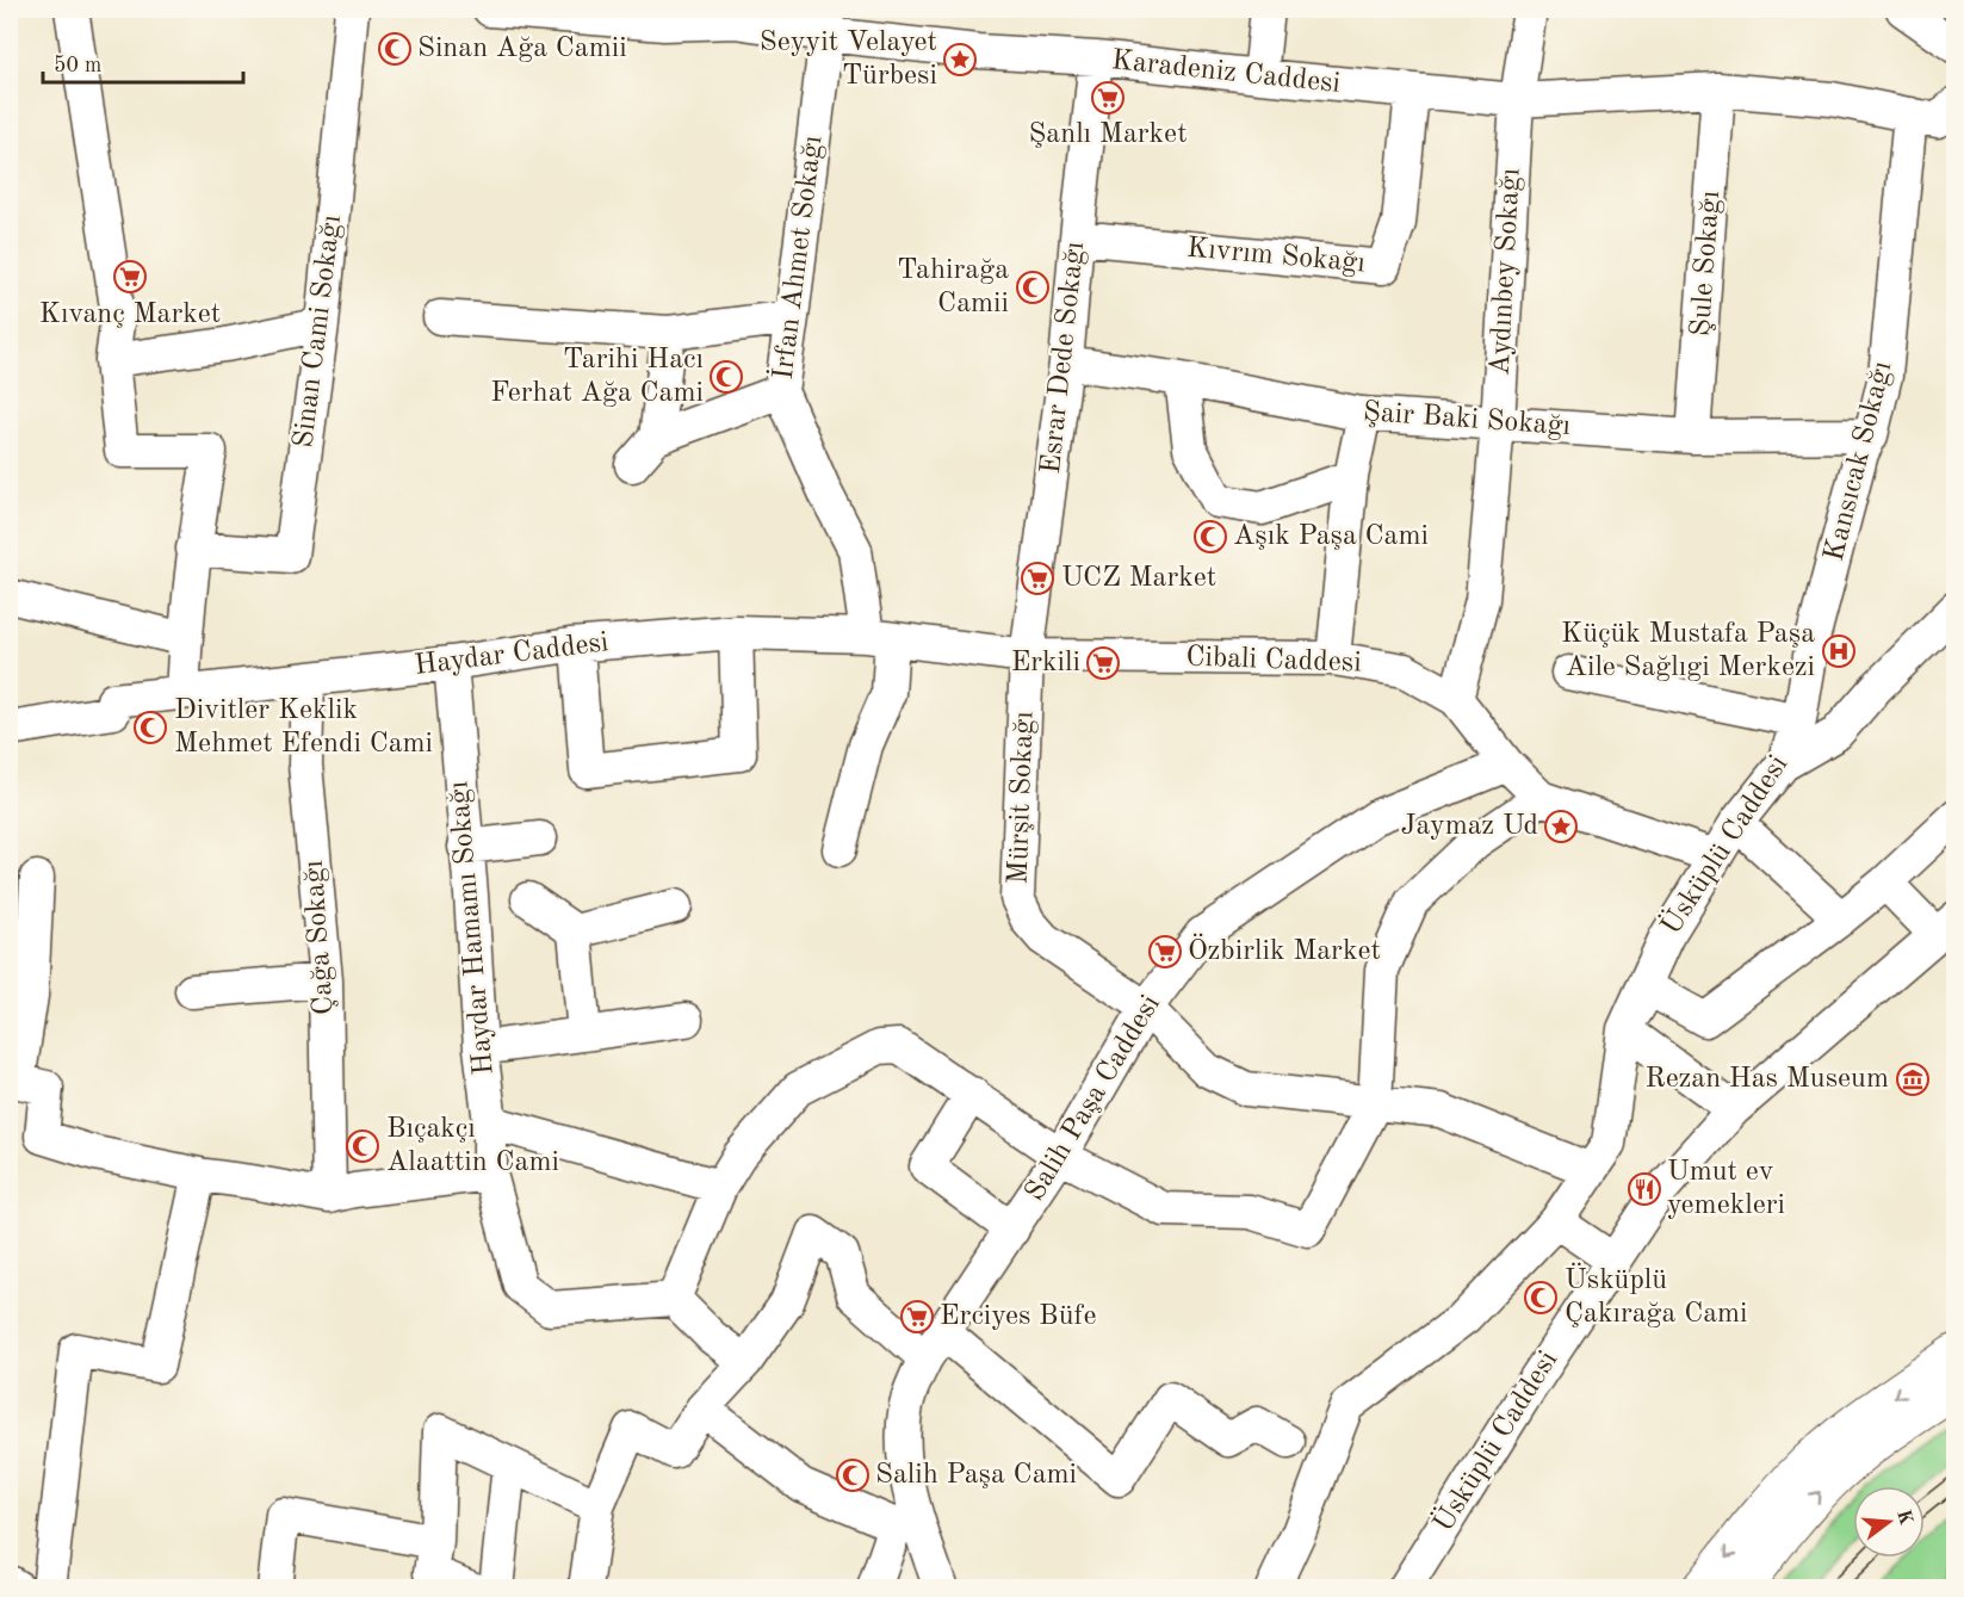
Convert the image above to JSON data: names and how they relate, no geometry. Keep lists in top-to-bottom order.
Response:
{
  "streets": {
    "street": [
      "Karadeniz Caddesi",
      "Kıvrım Sokağı",
      "İrfan Ahmet Sokağı",
      "Şule Sokağı",
      "Aydınbey Sokağı",
      "Sinan Cami Sokağı",
      "Esrar Dede Sokağı",
      "Şair Baki Sokağı",
      "Kansıcak Sokağı",
      "Haydar Caddesi",
      "Cibali Caddesi",
      "Mürşit Sokağı",
      "Üsküplü Caddesi",
      "Haydar Hamamı Sokağı",
      "Çağa Sokağı",
      "Salih Paşa Caddesi"
    ]
  },
  "crossings": [
    ["Karadeniz Caddesi", "Kıvrım Sokağı"],
    ["Karadeniz Caddesi", "İrfan Ahmet Sokağı"],
    ["Karadeniz Caddesi", "Şule Sokağı"],
    ["Karadeniz Caddesi", "Aydınbey Sokağı"],
    ["Karadeniz Caddesi", "Esrar Dede Sokağı"],
    ["Karadeniz Caddesi", "Kansıcak Sokağı"],
    ["Kıvrım Sokağı", "Esrar Dede Sokağı"],
    ["İrfan Ahmet Sokağı", "Haydar Caddesi"],
    ["Şule Sokağı", "Şair Baki Sokağı"],
    ["Aydınbey Sokağı", "Şair Baki Sokağı"],
    ["Aydınbey Sokağı", "Cibali Caddesi"],
    ["Esrar Dede Sokağı", "Şair Baki Sokağı"],
    ["Esrar Dede Sokağı", "Haydar Caddesi"],
    ["Esrar Dede Sokağı", "Cibali Caddesi"],
    ["Esrar Dede Sokağı", "Mürşit Sokağı"],
    ["Şair Baki Sokağı", "Kansıcak Sokağı"],
    ["Kansıcak Sokağı", "Üsküplü Caddesi"],
    ["Haydar Caddesi", "Cibali Caddesi"],
    ["Haydar Caddesi", "Mürşit Sokağı"],
    ["Haydar Caddesi", "Haydar Hamamı Sokağı"],
    ["Haydar Caddesi", "Çağa Sokağı"],
    ["Cibali Caddesi", "Mürşit Sokağı"],
    ["Cibali Caddesi", "Üsküplü Caddesi"],
    ["Cibali Caddesi", "Salih Paşa Caddesi"],
    ["Mürşit Sokağı", "Üsküplü Caddesi"],
    ["Mürşit Sokağı", "Salih Paşa Caddesi"]
  ],
  "places": {
    "mosque": [
      "Sinan Ağa Camii",
      "Tahirağa Camii",
      "Tarihi Hacı Ferhat Ağa Cami",
      "Aşık Paşa Cami",
      "Divitler Keklik Mehmet Efendi Cami",
      "Bıçakçı Alaattin Cami",
      "Üsküplü Çakırağa Cami",
      "Salih Paşa Cami"
    ],
    "place": ["Seyyit Velayet Türbesi", "Jaymaz Ud"],
    "supermarket": [
      "Şanlı Market",
      "Kıvanç Market",
      "UCZ Market",
      "Erkili",
      "Özbirlik Market",
      "Erciyes Büfe"
    ],
    "hospital": ["Küçük Mustafa Paşa Aile Sağlıgi Merkezi"],
    "museum": ["Rezan Has Museum"],
    "restaurant": ["Umut ev yemekleri"]
  },
  "scale_bar": "50 m",
  "north": "right"
}
